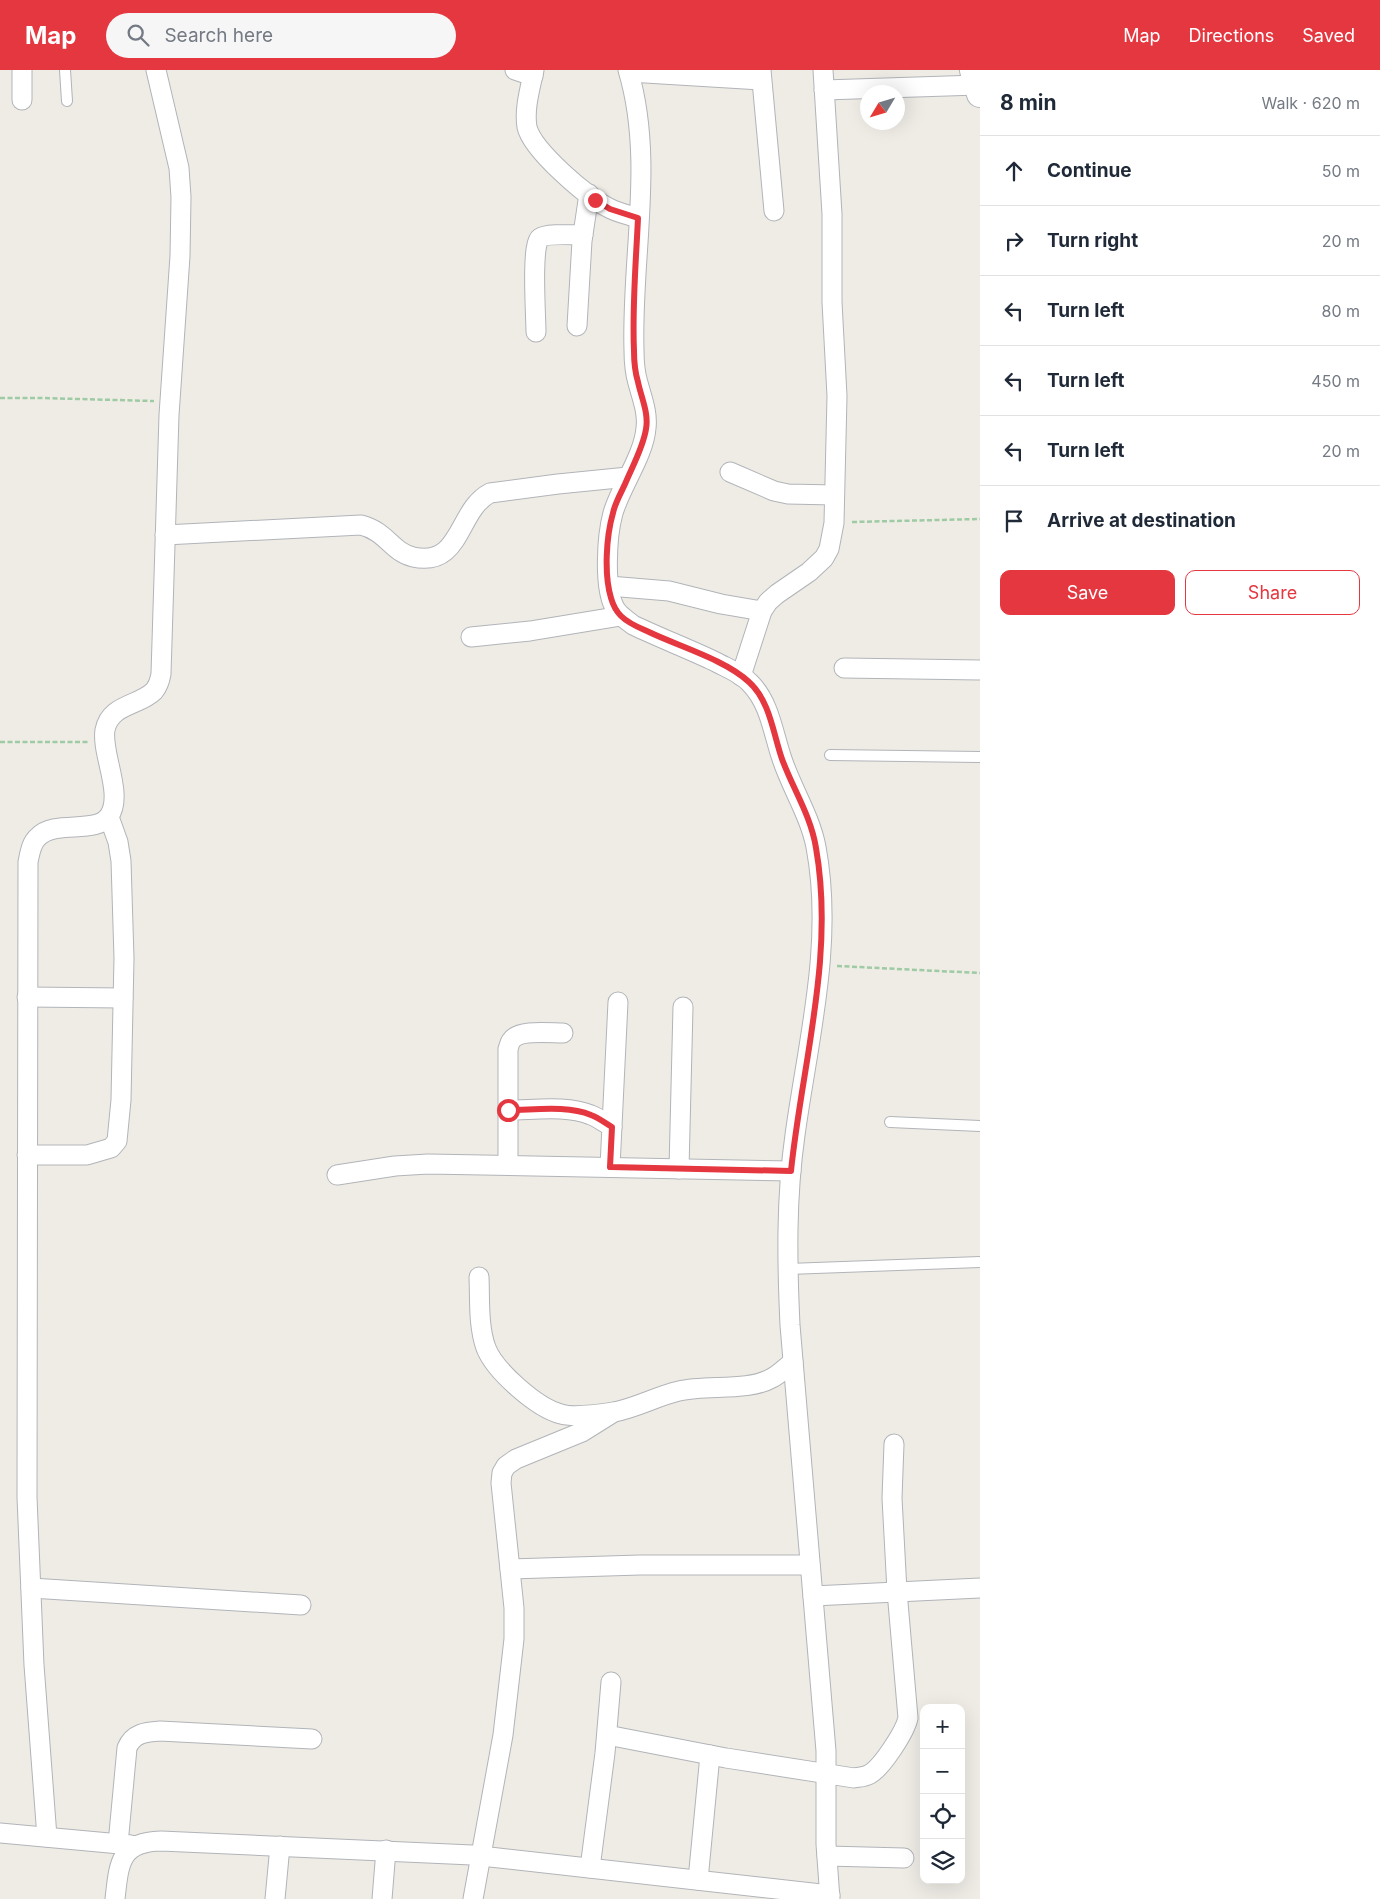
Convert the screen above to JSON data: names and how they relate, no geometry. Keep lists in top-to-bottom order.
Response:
{
  "north": "bottom left",
  "page": {
    "header": "Map",
    "search": "Search here",
    "nav": ["Map", "Directions", "Saved"],
    "heading": ["8 min", "Walk · 620 m"],
    "list": [
      ["Continue", "50 m"],
      ["Turn right", "20 m"],
      ["Turn left", "80 m"],
      ["Turn left", "450 m"],
      ["Turn left", "20 m"],
      "Arrive at destination"
    ],
    "buttons": ["Save", "Share"],
    "map_buttons": ["+", "−"]
  }
}
